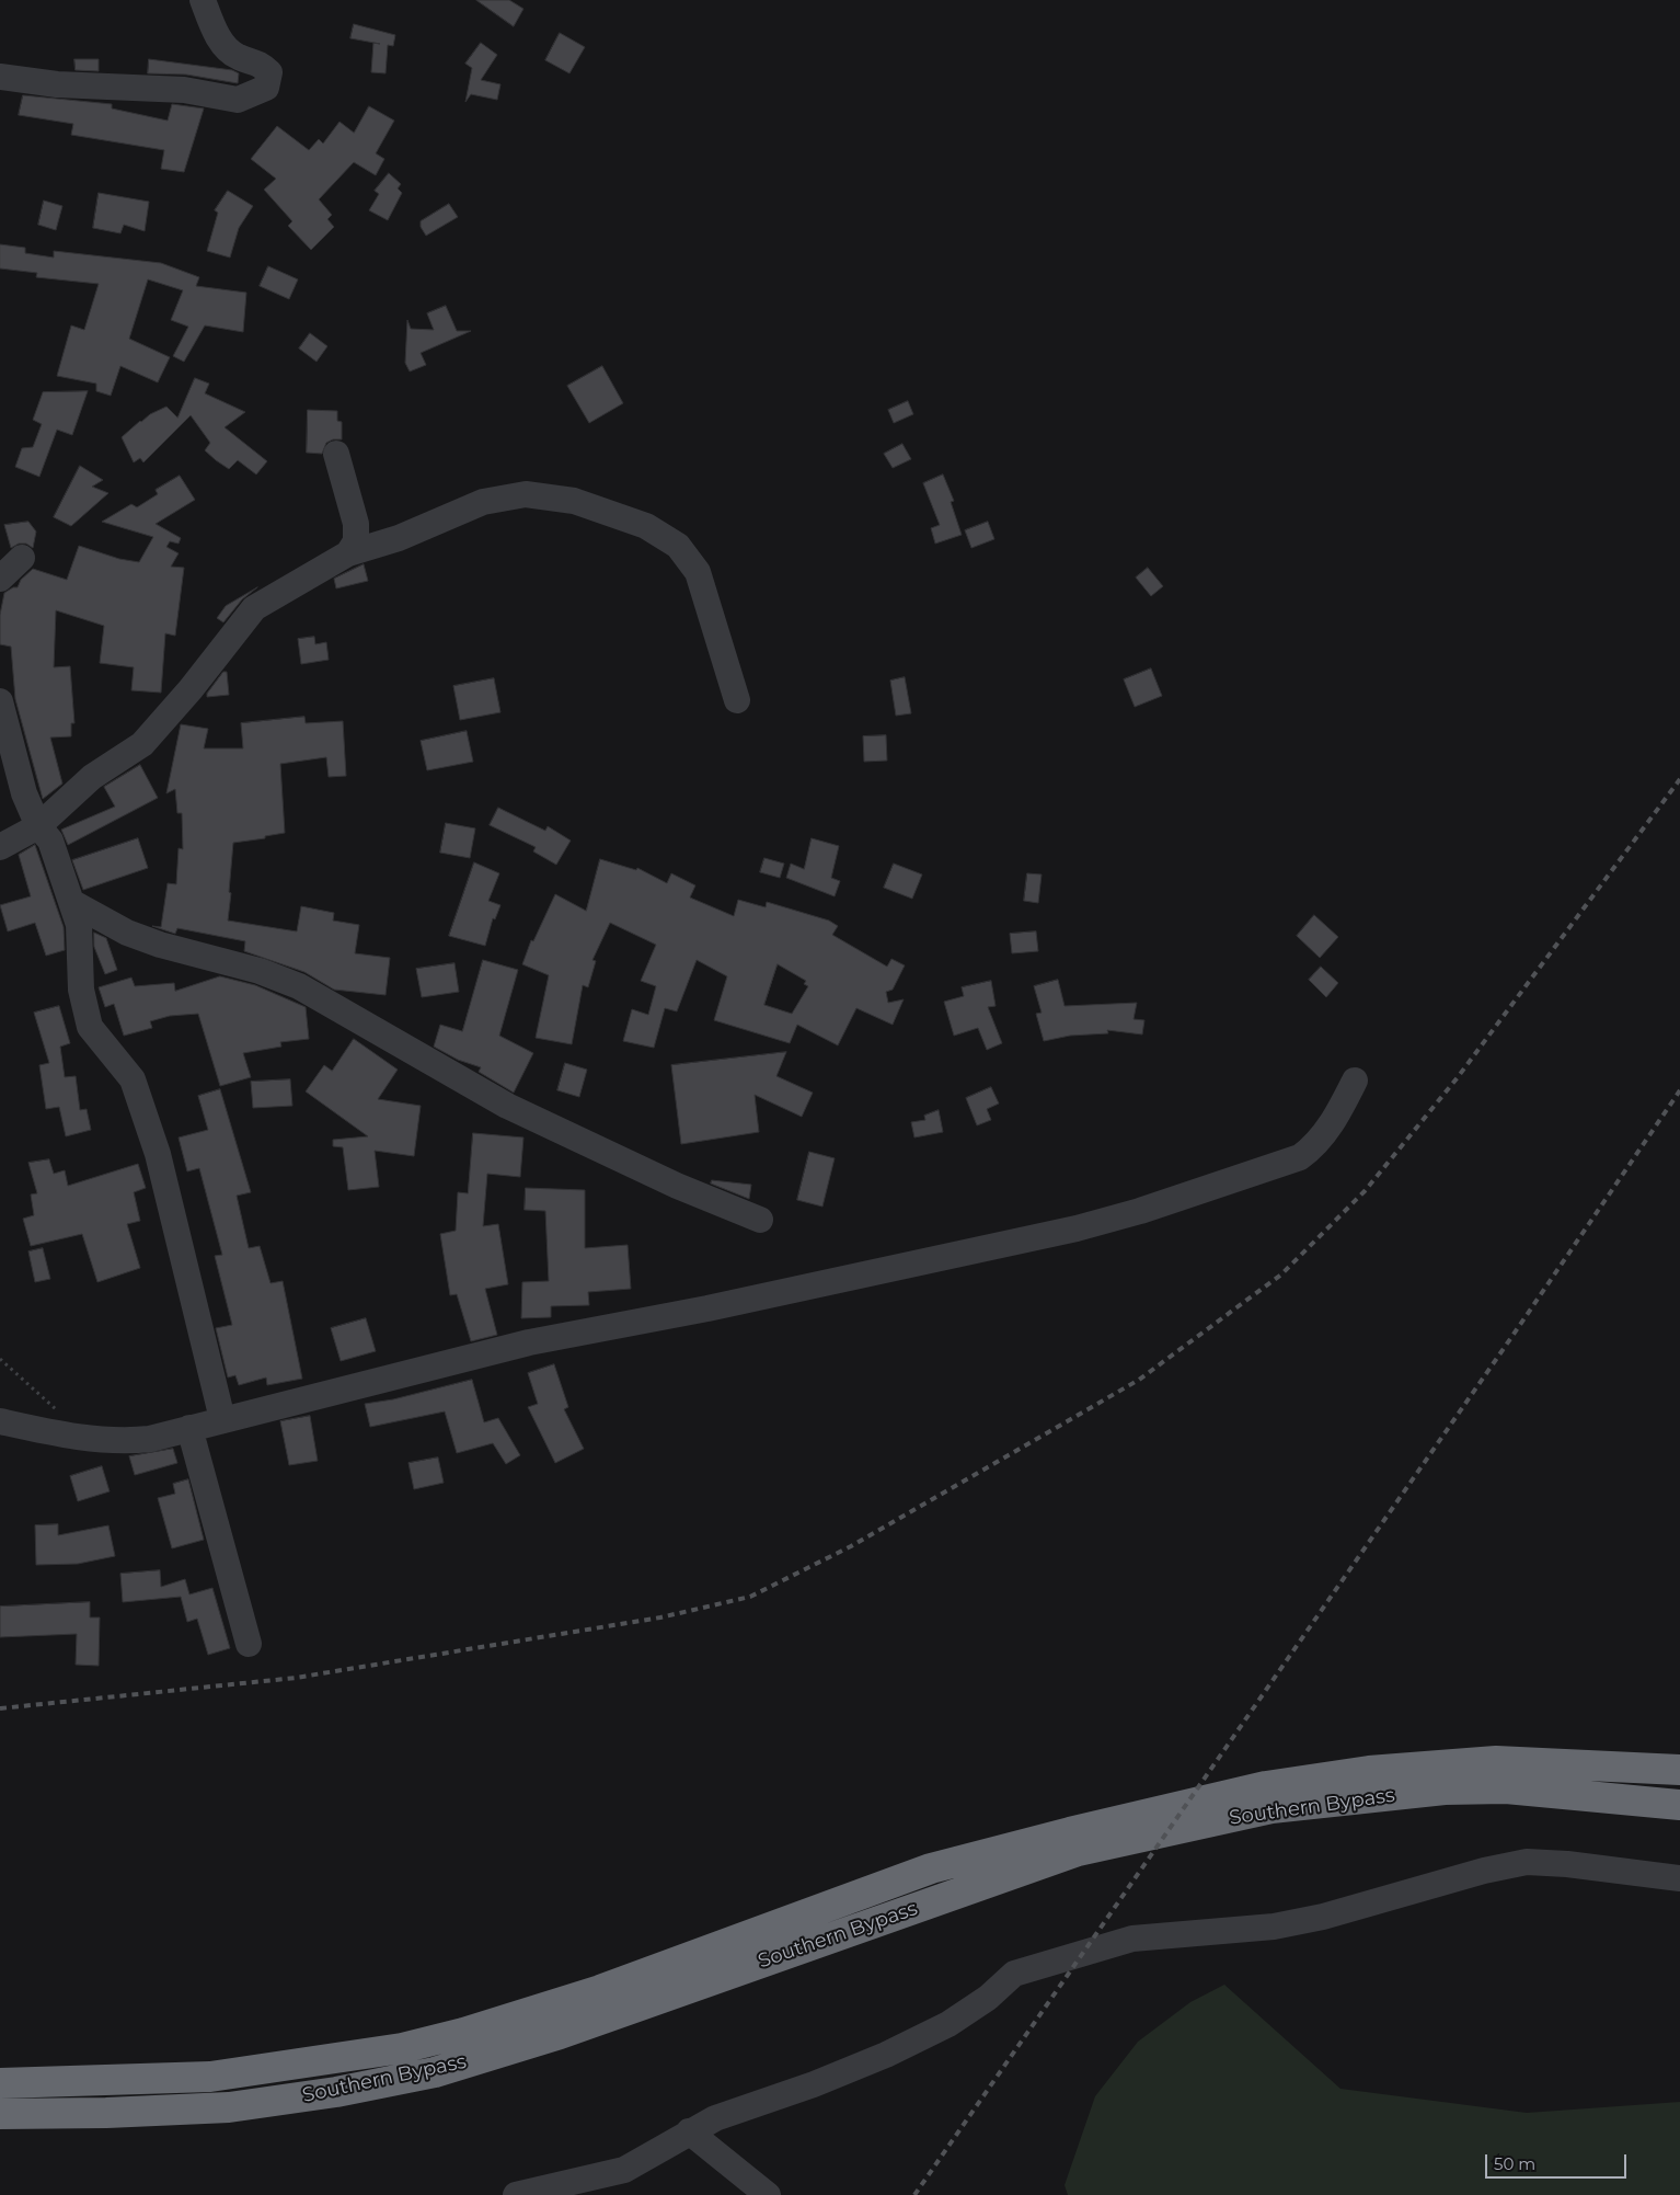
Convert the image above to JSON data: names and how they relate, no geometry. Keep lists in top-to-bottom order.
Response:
{
  "streets": {
    "highway": ["Southern Bypass"]
  },
  "scale_bar": "50 m"
}
